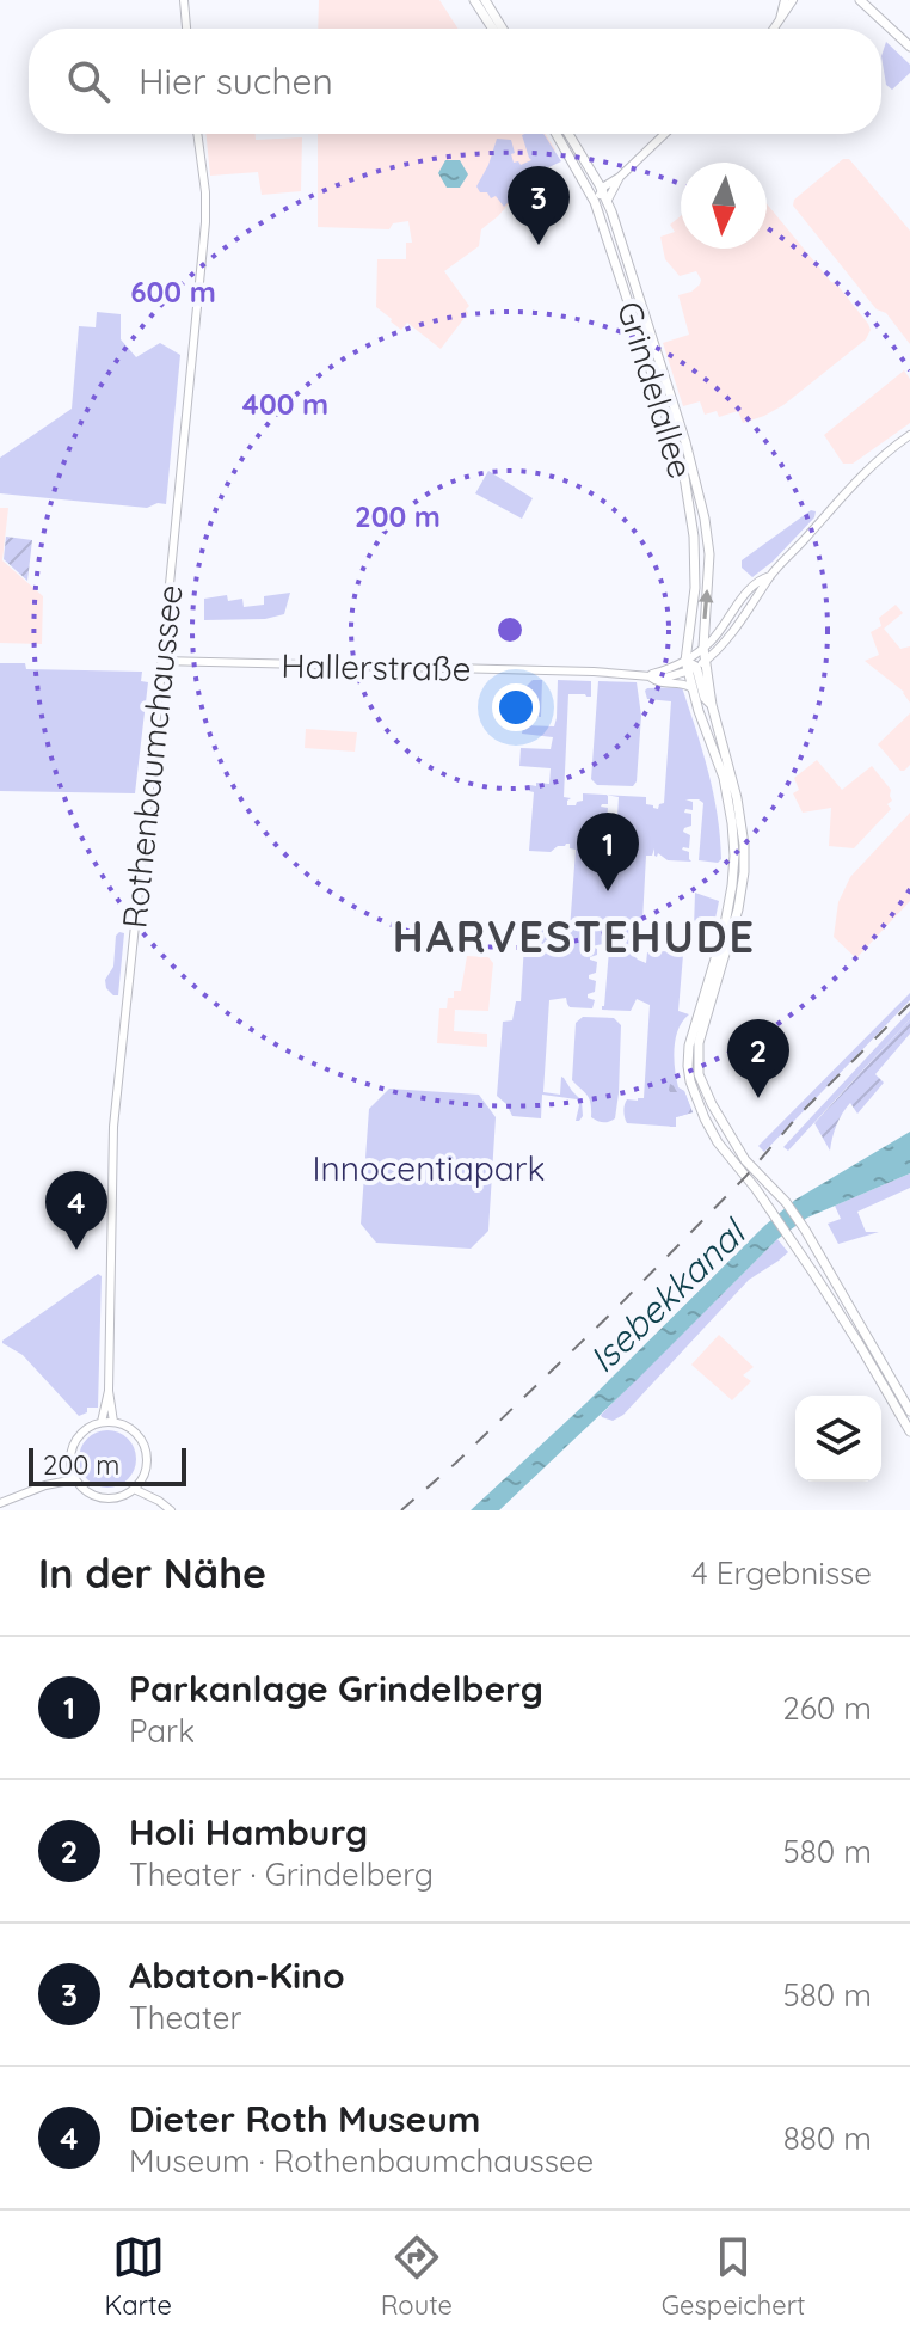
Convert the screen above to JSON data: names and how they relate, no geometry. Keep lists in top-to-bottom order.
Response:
{
  "streets": {
    "main road": ["Grindelallee", "Hallerstraße", "Rothenbaumchaussee"]
  },
  "crossings": [
    ["Grindelallee", "Hallerstraße"],
    ["Hallerstraße", "Rothenbaumchaussee"]
  ],
  "districts": ["HARVESTEHUDE"],
  "water": ["Isebekkanal"],
  "parks": ["Innocentiapark"],
  "scale_bar": "200 m",
  "north": "bottom",
  "page": {
    "search": "Hier suchen",
    "pins": [
      "3",
      "1",
      "2",
      "4"
    ],
    "scale": "200 m",
    "heading": ["In der Nähe", "4 Ergebnisse"],
    "list": [
      {
        "mark": "1",
        "name": "Parkanlage Grindelberg",
        "note": "Park",
        "value": "260 m"
      },
      {
        "mark": "2",
        "name": "Holi Hamburg",
        "note": "Theater · Grindelberg",
        "value": "580 m"
      },
      {
        "mark": "3",
        "name": "Abaton-Kino",
        "note": "Theater",
        "value": "580 m"
      },
      {
        "mark": "4",
        "name": "Dieter Roth Museum",
        "note": "Museum · Rothenbaumchaussee",
        "value": "880 m"
      }
    ],
    "nav": ["Karte", "Route", "Gespeichert"]
  },
  "rings": ["600 m", "400 m", "200 m"]
}
